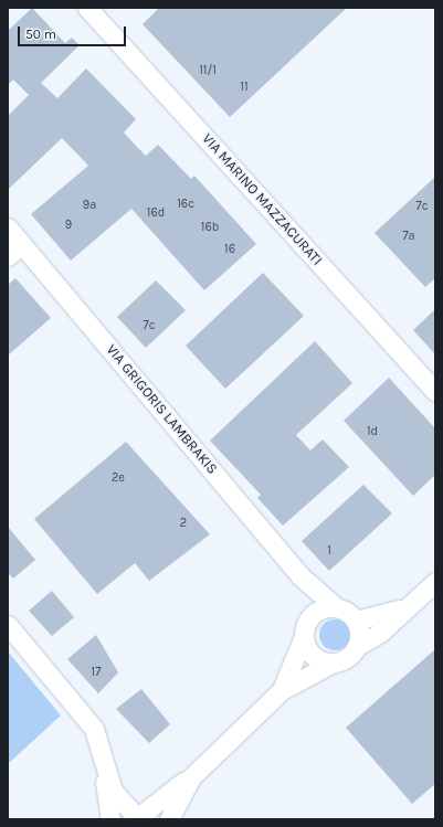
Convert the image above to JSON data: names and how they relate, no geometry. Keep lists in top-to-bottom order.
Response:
{
  "streets": {
    "street": ["VIA MARINO MAZZACURATI", "VIA GRIGORIS LAMBRAKIS"]
  },
  "house_numbers": [
    "11/1",
    "11",
    "16c",
    "9a",
    "7c",
    "16d",
    "9",
    "16b",
    "7a",
    "16",
    "7c",
    "1d",
    "2e",
    "2",
    "1",
    "17"
  ],
  "scale_bar": "50 m"
}
